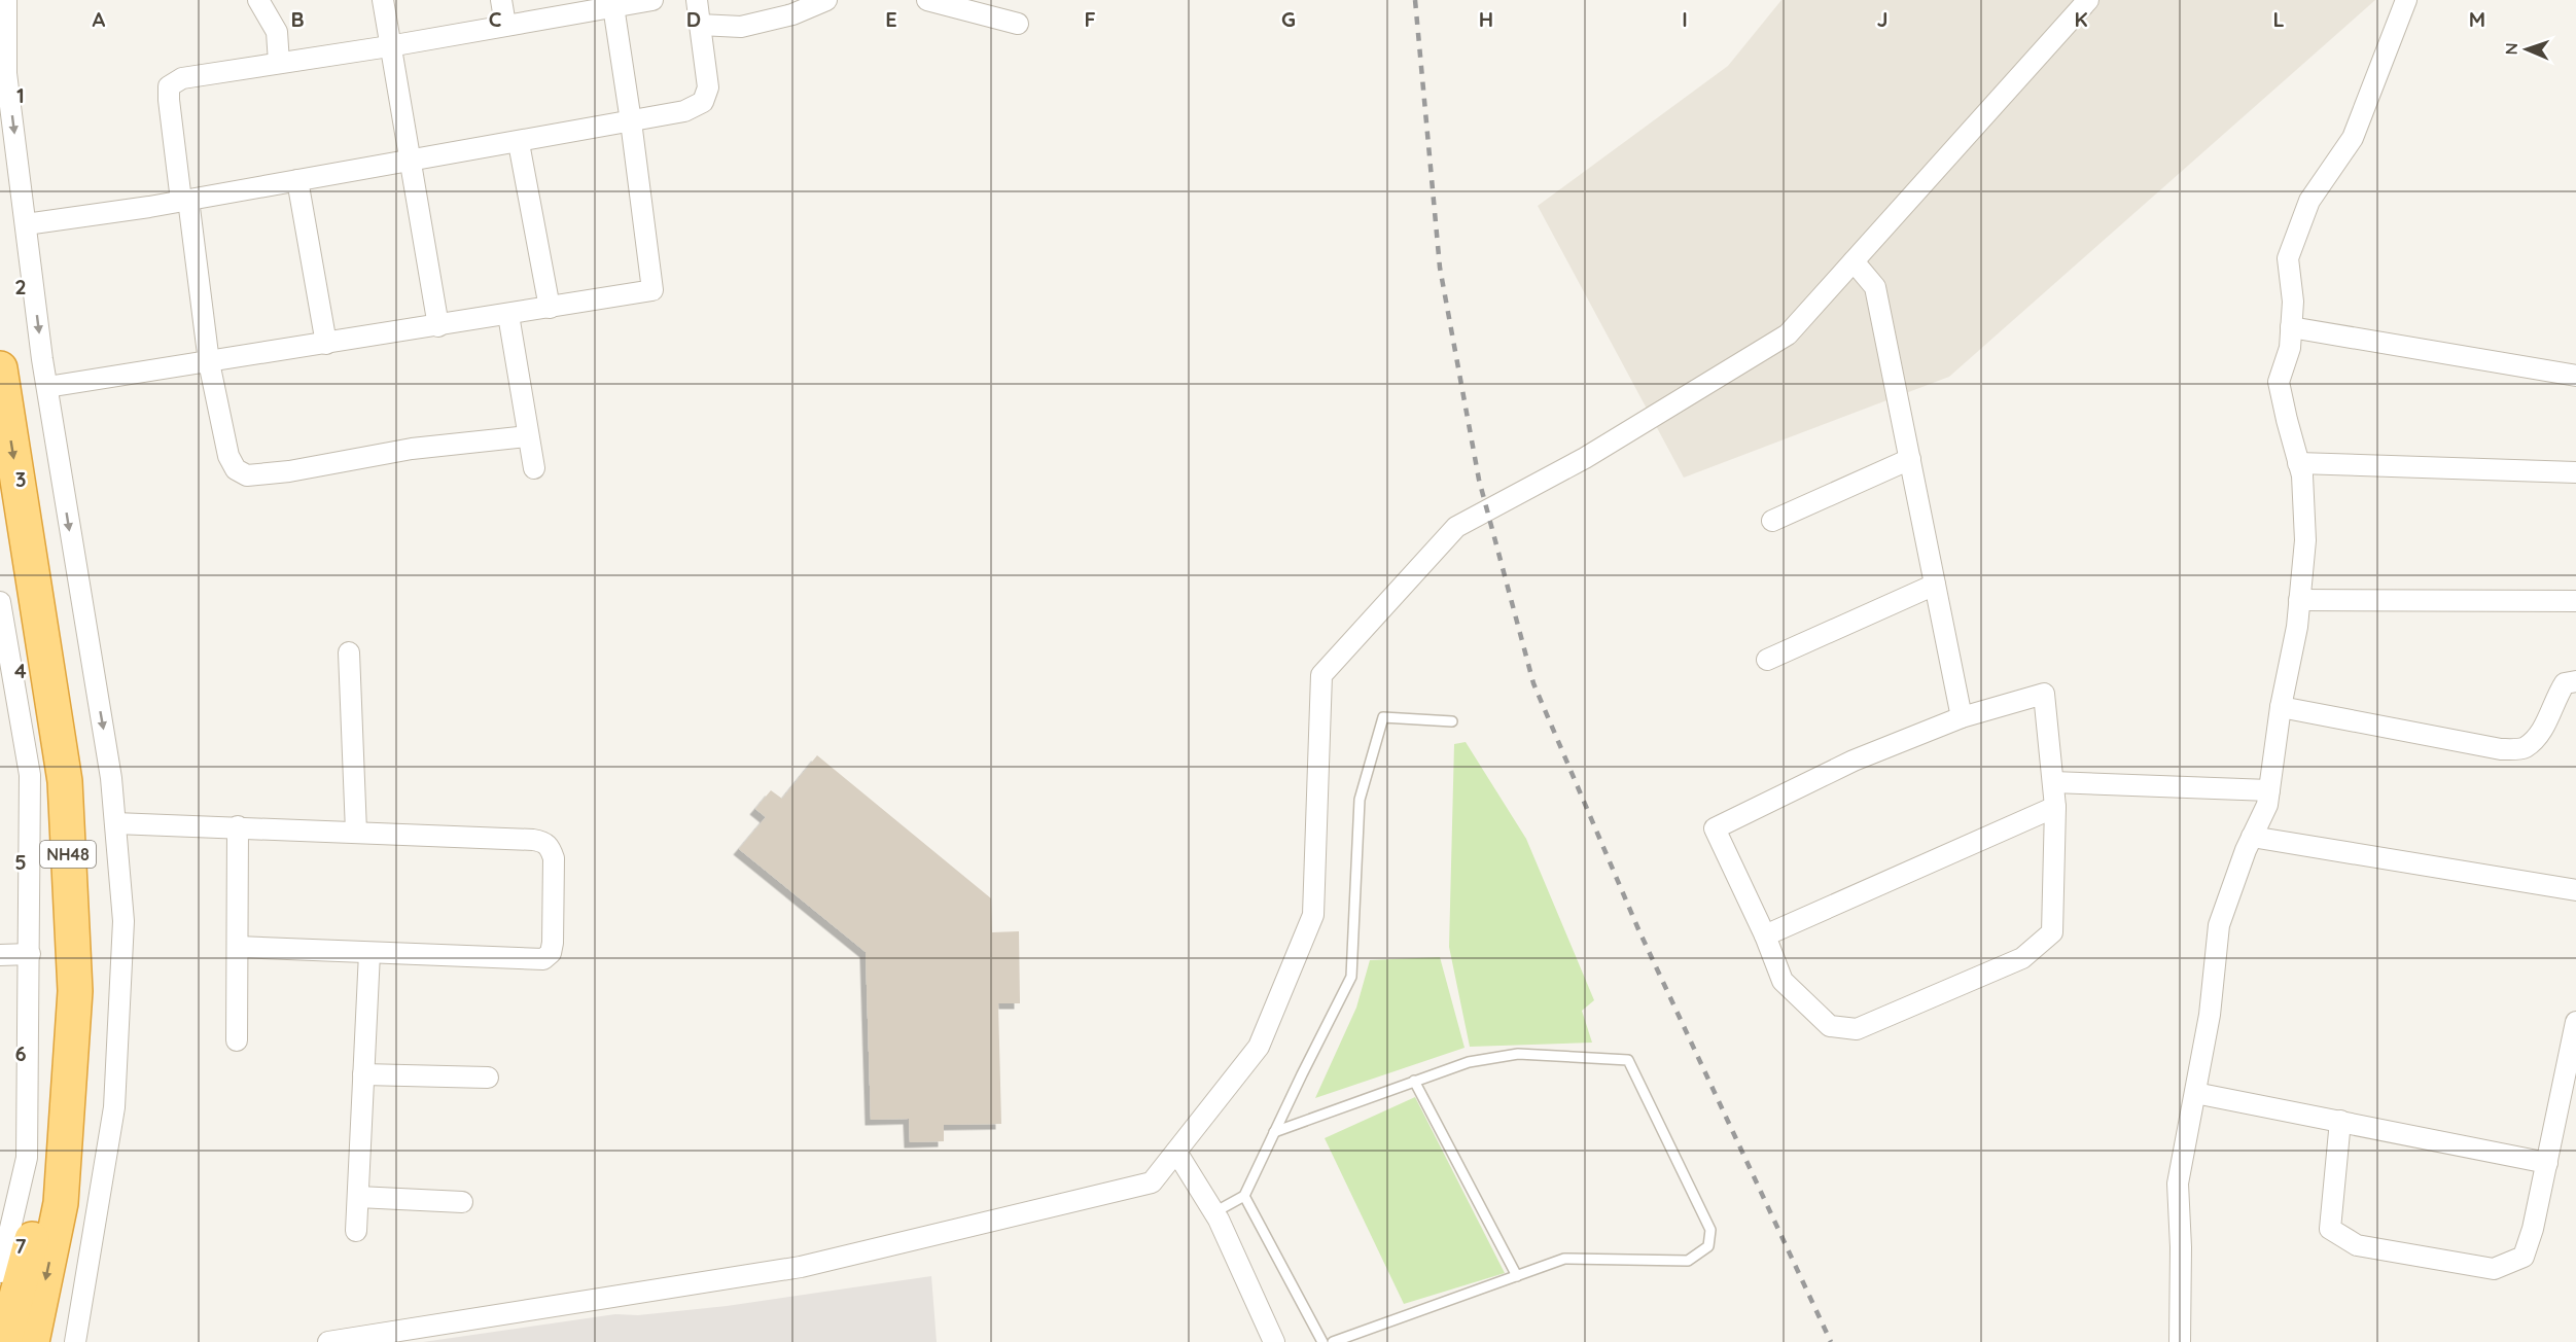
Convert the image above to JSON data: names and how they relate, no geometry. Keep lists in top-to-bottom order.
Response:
{
  "streets": {
    "highway": ["NH48"]
  },
  "north": "left",
  "grid": {
    "columns": [
      "A",
      "B",
      "C",
      "D",
      "E",
      "F",
      "G",
      "H",
      "I",
      "J",
      "K",
      "L",
      "M"
    ],
    "rows": [
      "1",
      "2",
      "3",
      "4",
      "5",
      "6",
      "7"
    ]
  }
}
